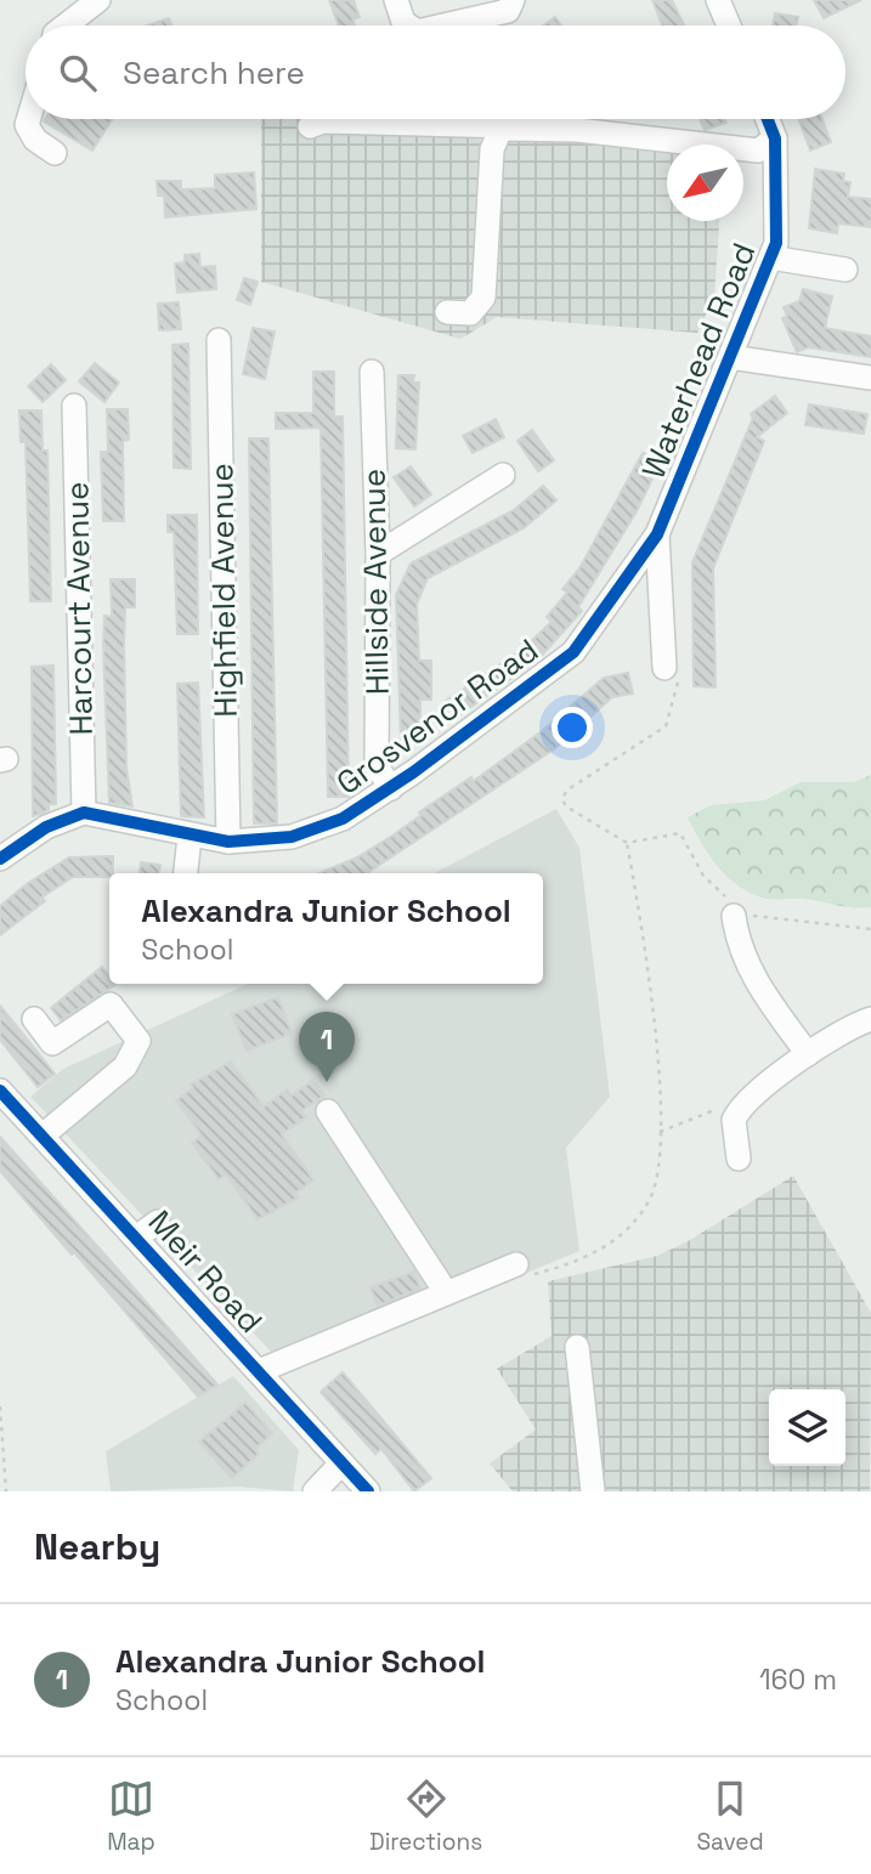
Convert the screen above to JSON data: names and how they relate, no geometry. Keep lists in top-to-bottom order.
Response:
{
  "streets": {
    "street": [
      "Waterhead Road",
      "Hillside Avenue",
      "Highfield Avenue",
      "Harcourt Avenue",
      "Grosvenor Road",
      "Meir Road"
    ]
  },
  "crossings": [
    ["Waterhead Road", "Grosvenor Road"],
    ["Hillside Avenue", "Grosvenor Road"],
    ["Highfield Avenue", "Grosvenor Road"],
    ["Harcourt Avenue", "Grosvenor Road"]
  ],
  "north": "bottom left",
  "page": {
    "search": "Search here",
    "popup": ["Alexandra Junior School", "School"],
    "pins": "1",
    "heading": "Nearby",
    "list": [
      {
        "mark": "1",
        "name": "Alexandra Junior School",
        "note": "School",
        "value": "160 m"
      }
    ],
    "nav": ["Map", "Directions", "Saved"]
  }
}
